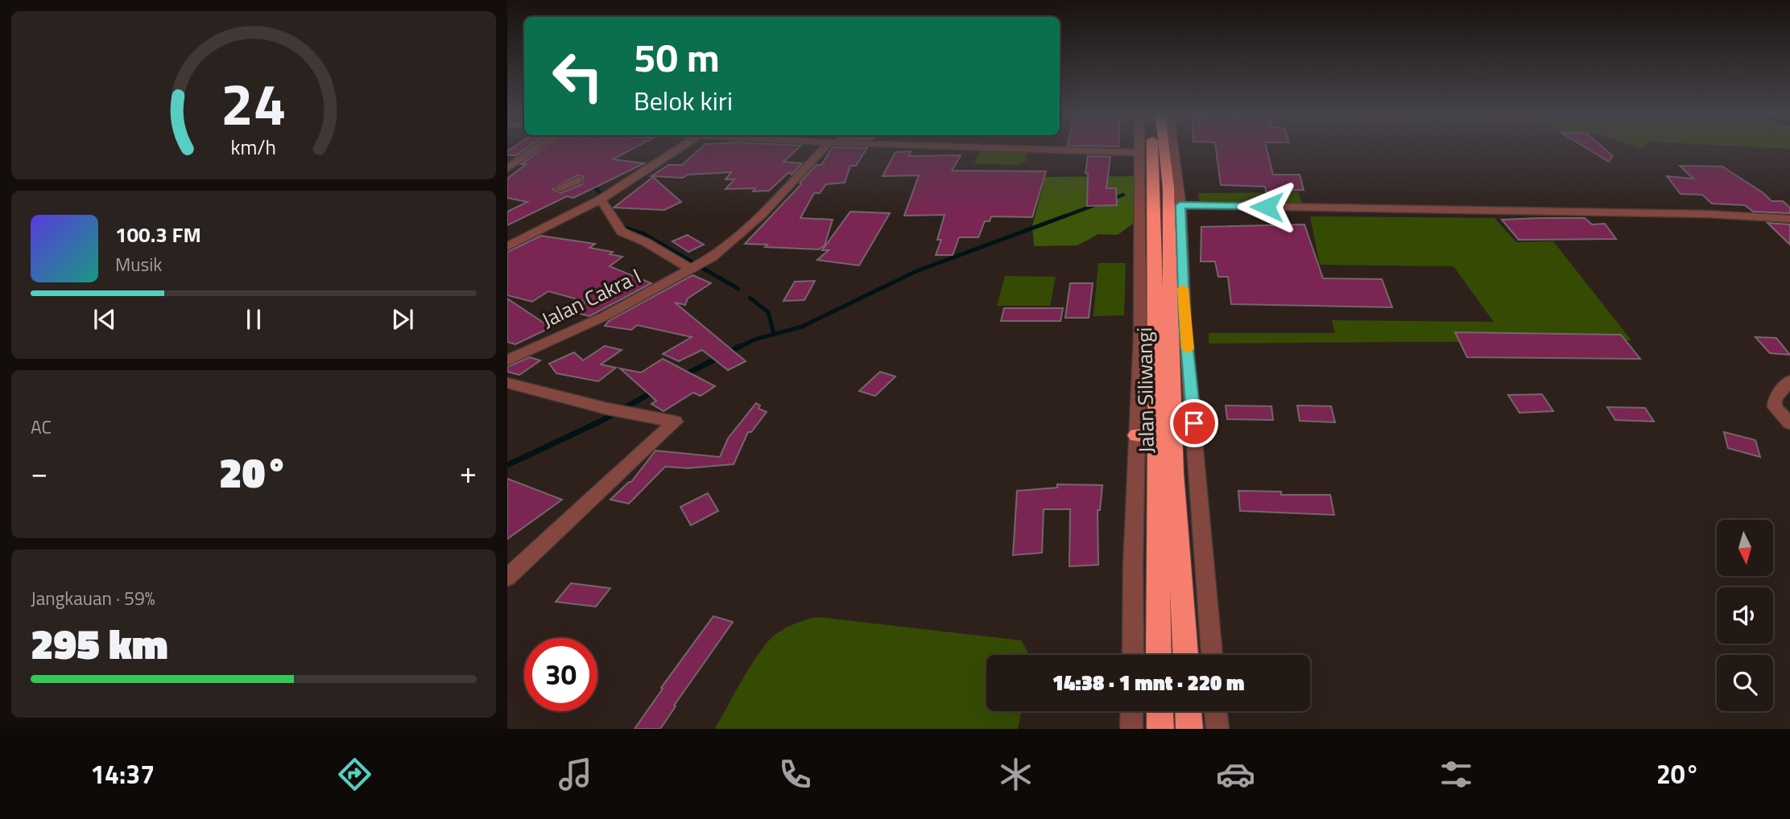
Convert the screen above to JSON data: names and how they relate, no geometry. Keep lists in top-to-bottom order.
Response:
{
  "streets": {
    "highway": ["Jalan Siliwangi"],
    "street": ["Jalan Cakra I"]
  },
  "north": "bottom",
  "page": {
    "turn": ["50 m", "Belok kiri"],
    "song": ["100.3 FM", "Musik"],
    "tile": [
      "AC",
      ["Jangkauan · 59%", "295 km"]
    ],
    "heat": ["−", "20°", "+"],
    "limit": "30",
    "trip": "14:38 · 1 mnt · 220 m",
    "tabs": ["14:37", "20°"],
    "gauge": ["24", "km/h"]
  }
}
